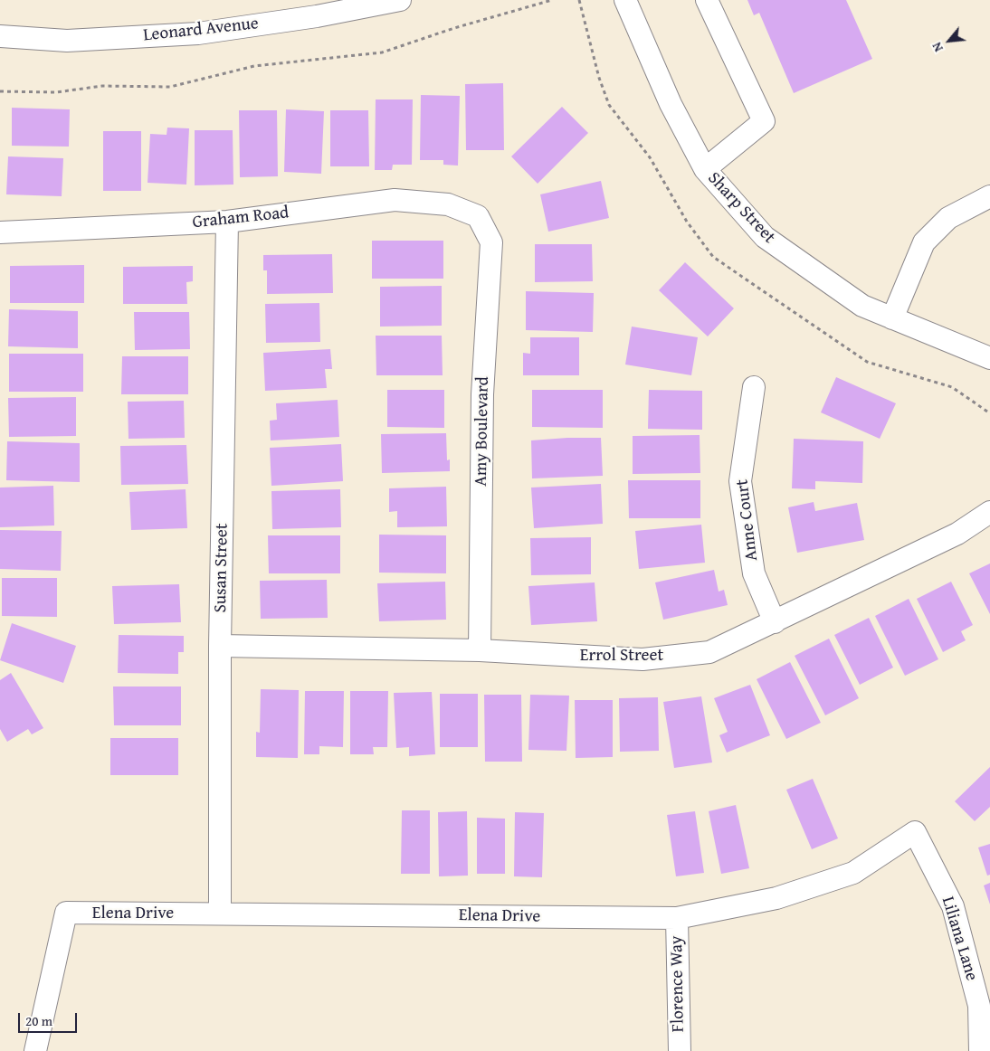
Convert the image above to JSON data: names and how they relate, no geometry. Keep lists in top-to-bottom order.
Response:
{
  "streets": {
    "street": [
      "Leonard Avenue",
      "Sharp Street",
      "Graham Road",
      "Amy Boulevard",
      "Anne Court",
      "Susan Street",
      "Errol Street",
      "Elena Drive",
      "Liliana Lane",
      "Florence Way"
    ]
  },
  "crossings": [
    ["Graham Road", "Amy Boulevard"],
    ["Graham Road", "Susan Street"],
    ["Amy Boulevard", "Errol Street"],
    ["Anne Court", "Errol Street"],
    ["Susan Street", "Errol Street"],
    ["Susan Street", "Elena Drive"],
    ["Elena Drive", "Liliana Lane"],
    ["Elena Drive", "Florence Way"]
  ],
  "scale_bar": "20 m",
  "north": "bottom left"
}
